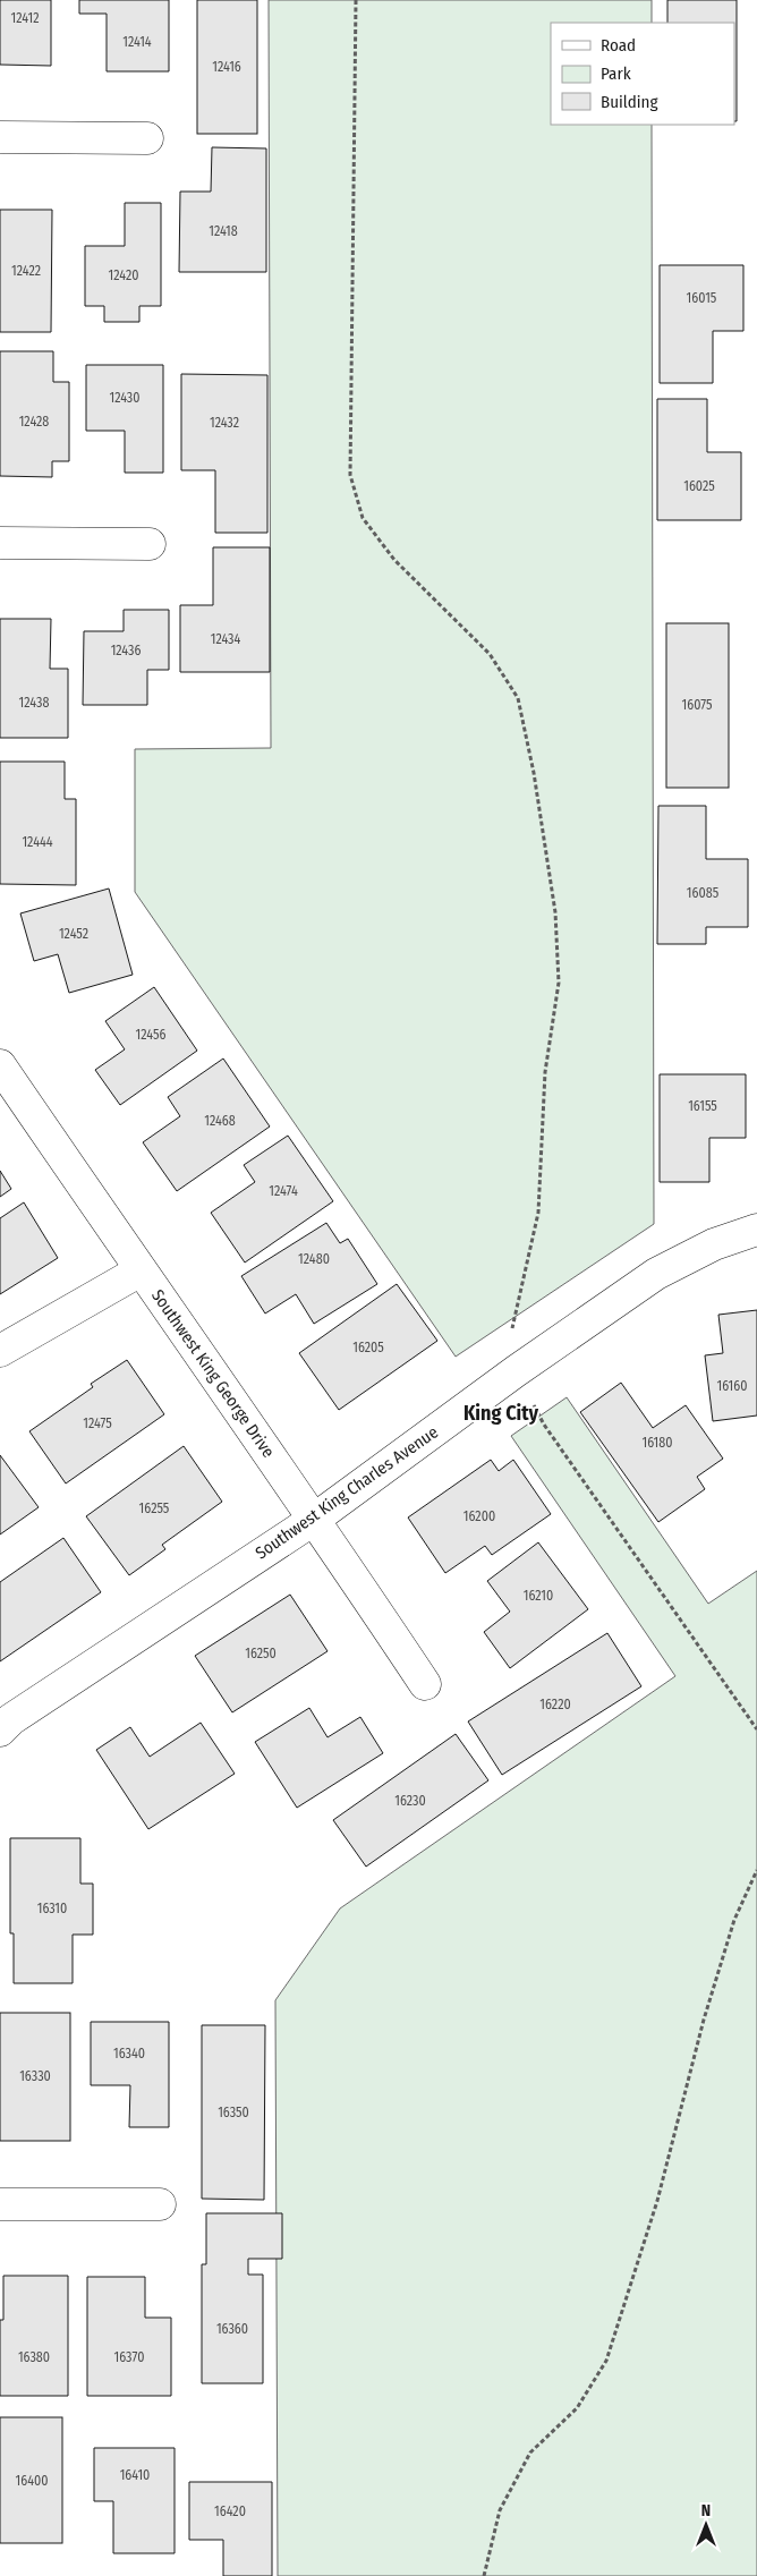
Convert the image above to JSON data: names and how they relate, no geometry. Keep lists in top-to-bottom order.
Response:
{
  "streets": {
    "street": ["Southwest King George Drive", "Southwest King Charles Avenue"]
  },
  "crossings": [
    ["Southwest King George Drive", "Southwest King Charles Avenue"]
  ],
  "districts": ["King City"],
  "house_numbers": [
    "12412",
    "12414",
    "12416",
    "12418",
    "12422",
    "12420",
    "16015",
    "12430",
    "12428",
    "12432",
    "16025",
    "12434",
    "12436",
    "12438",
    "16075",
    "12444",
    "16085",
    "12452",
    "12456",
    "16155",
    "12468",
    "12474",
    "12480",
    "16205",
    "16160",
    "12475",
    "16180",
    "16255",
    "16200",
    "16210",
    "16250",
    "16220",
    "16230",
    "16310",
    "16340",
    "16330",
    "16350",
    "16360",
    "16380",
    "16370",
    "16410",
    "16400",
    "16420"
  ],
  "legend": ["Road", "Park", "Building"],
  "north": "top"
}
